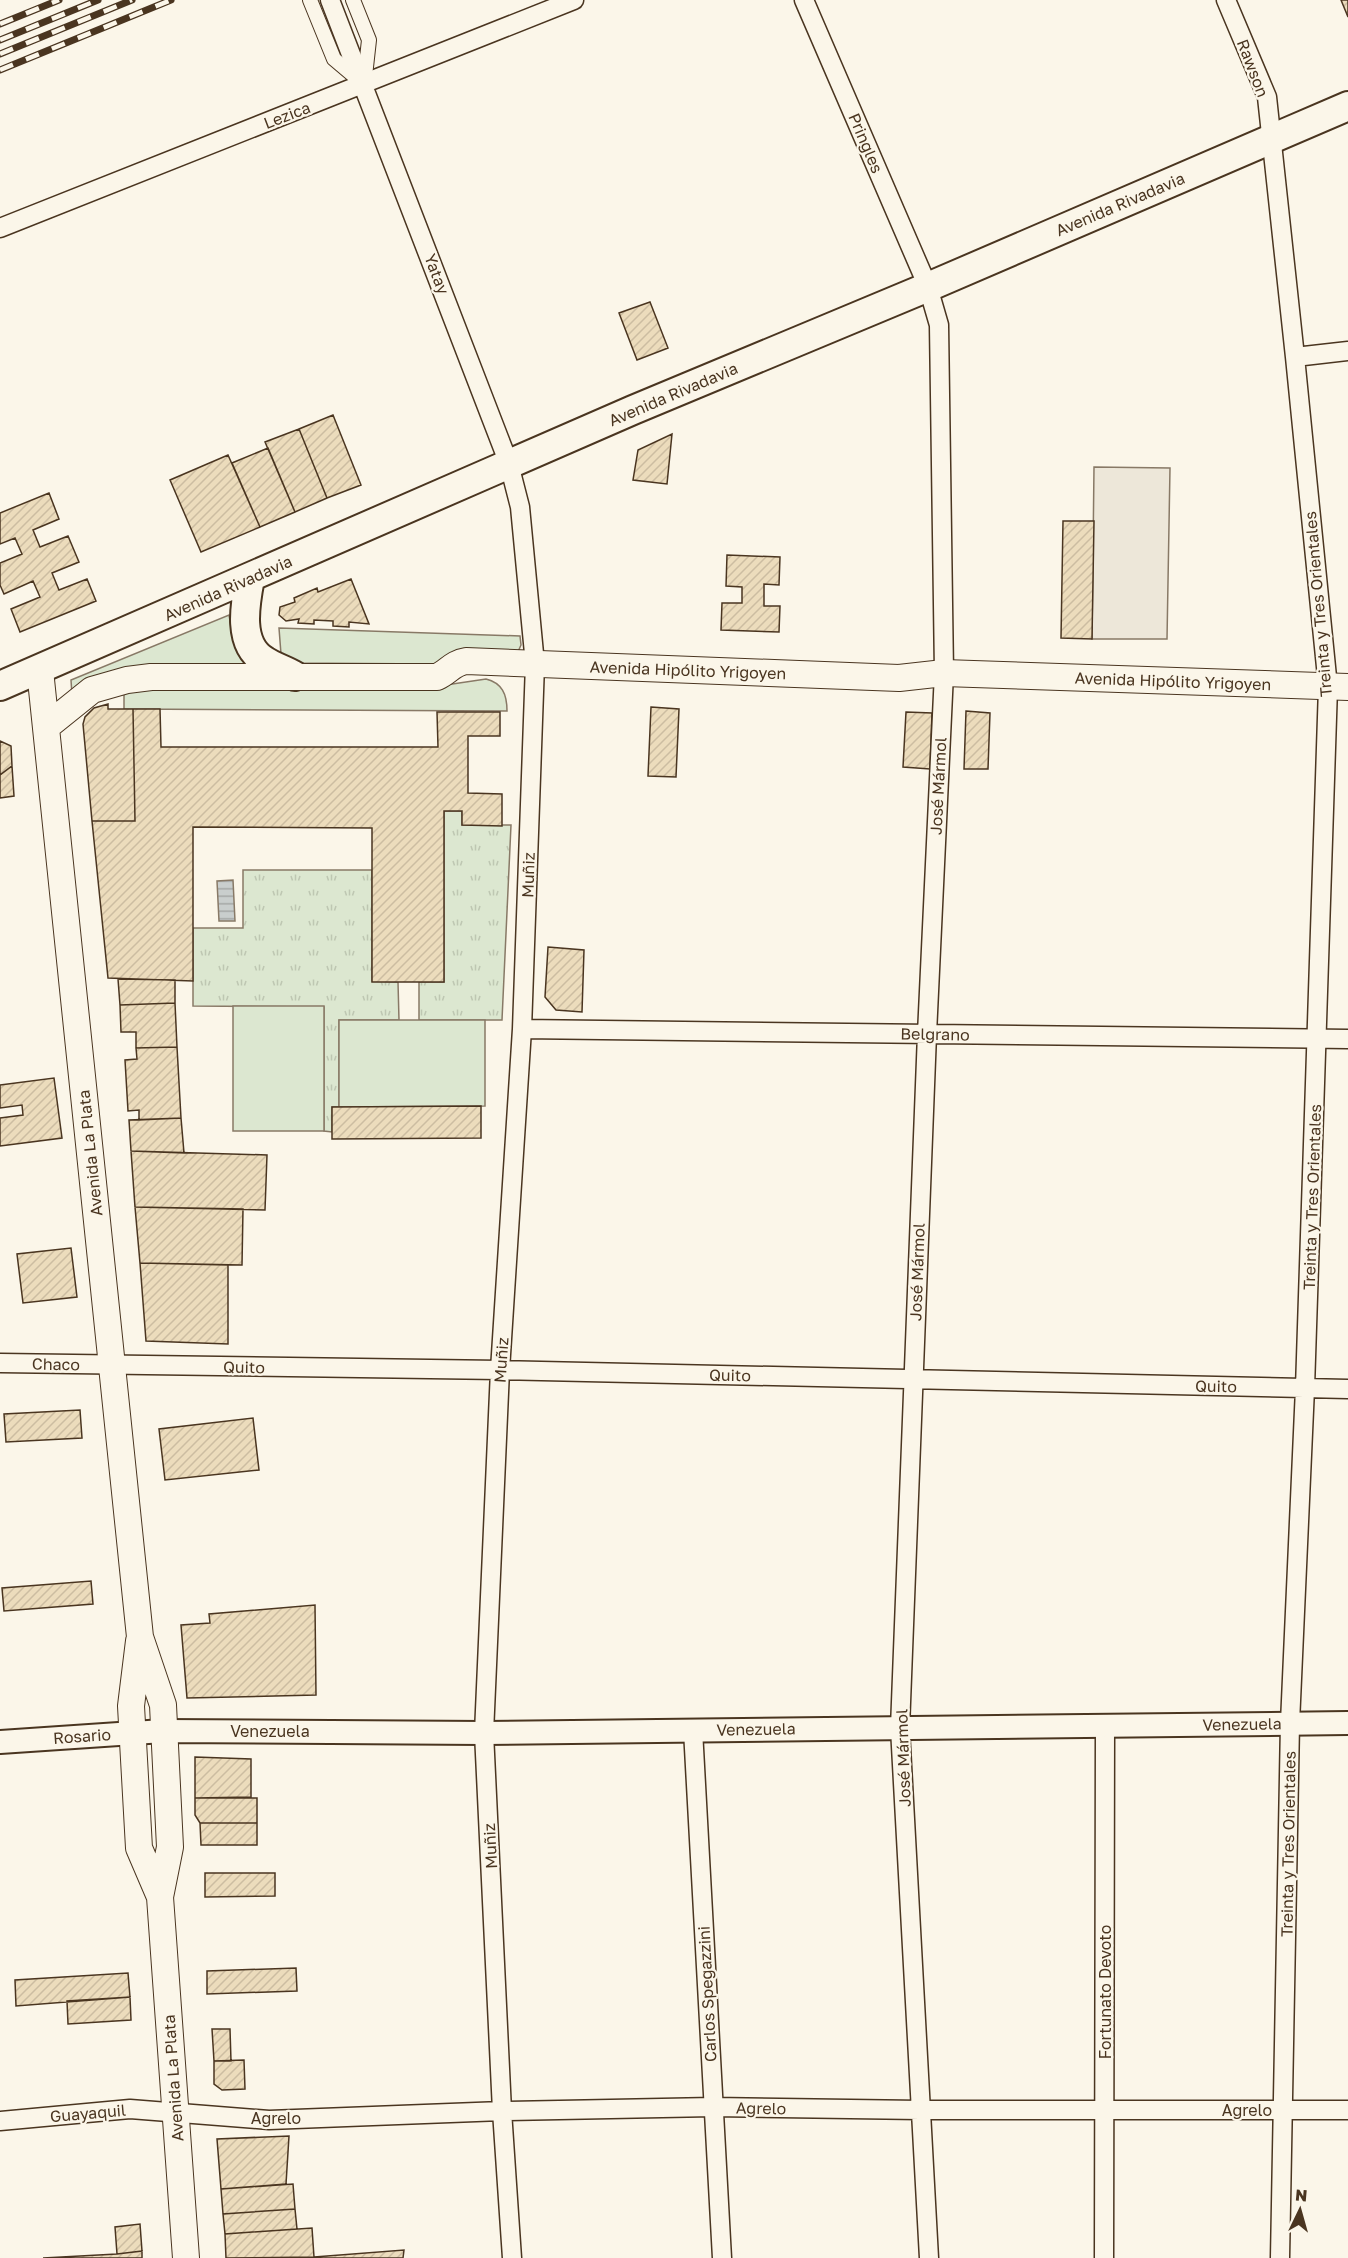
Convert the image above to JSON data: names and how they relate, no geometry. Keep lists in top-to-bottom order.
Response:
{
  "streets": {
    "main road": ["Avenida Rivadavia", "Avenida Hipólito Yrigoyen", "Avenida La Plata"],
    "street": [
      "Rawson",
      "Lezica",
      "Pringles",
      "Yatay",
      "Treinta y Tres Orientales",
      "José Mármol",
      "Muñiz",
      "Belgrano",
      "Chaco",
      "Quito",
      "Venezuela",
      "Rosario",
      "Fortunato Devoto",
      "Carlos Spegazzini",
      "Agrelo",
      "Guayaquil"
    ]
  },
  "crossings": [
    ["Rawson", "Avenida Rivadavia"],
    ["Rawson", "Treinta y Tres Orientales"],
    ["Lezica", "Yatay"],
    ["Pringles", "Avenida Rivadavia"],
    ["Pringles", "José Mármol"],
    ["Avenida Rivadavia", "Yatay"],
    ["Avenida Rivadavia", "Treinta y Tres Orientales"],
    ["Avenida Rivadavia", "José Mármol"],
    ["Avenida Rivadavia", "Muñiz"],
    ["Avenida Rivadavia", "Avenida La Plata"],
    ["Yatay", "Muñiz"],
    ["Treinta y Tres Orientales", "Avenida Hipólito Yrigoyen"],
    ["Treinta y Tres Orientales", "Belgrano"],
    ["Treinta y Tres Orientales", "Quito"],
    ["Treinta y Tres Orientales", "Venezuela"],
    ["Treinta y Tres Orientales", "Agrelo"],
    ["Avenida Hipólito Yrigoyen", "José Mármol"],
    ["Avenida Hipólito Yrigoyen", "Muñiz"],
    ["Avenida Hipólito Yrigoyen", "Avenida La Plata"],
    ["José Mármol", "Belgrano"],
    ["José Mármol", "Quito"],
    ["José Mármol", "Venezuela"],
    ["José Mármol", "Agrelo"],
    ["Muñiz", "Belgrano"],
    ["Muñiz", "Quito"],
    ["Muñiz", "Venezuela"],
    ["Muñiz", "Agrelo"],
    ["Avenida La Plata", "Chaco"],
    ["Avenida La Plata", "Quito"],
    ["Avenida La Plata", "Venezuela"],
    ["Avenida La Plata", "Rosario"],
    ["Avenida La Plata", "Agrelo"],
    ["Avenida La Plata", "Guayaquil"],
    ["Chaco", "Quito"],
    ["Venezuela", "Rosario"],
    ["Venezuela", "Fortunato Devoto"],
    ["Venezuela", "Carlos Spegazzini"],
    ["Fortunato Devoto", "Agrelo"],
    ["Carlos Spegazzini", "Agrelo"],
    ["Agrelo", "Guayaquil"]
  ],
  "north": "top"
}
